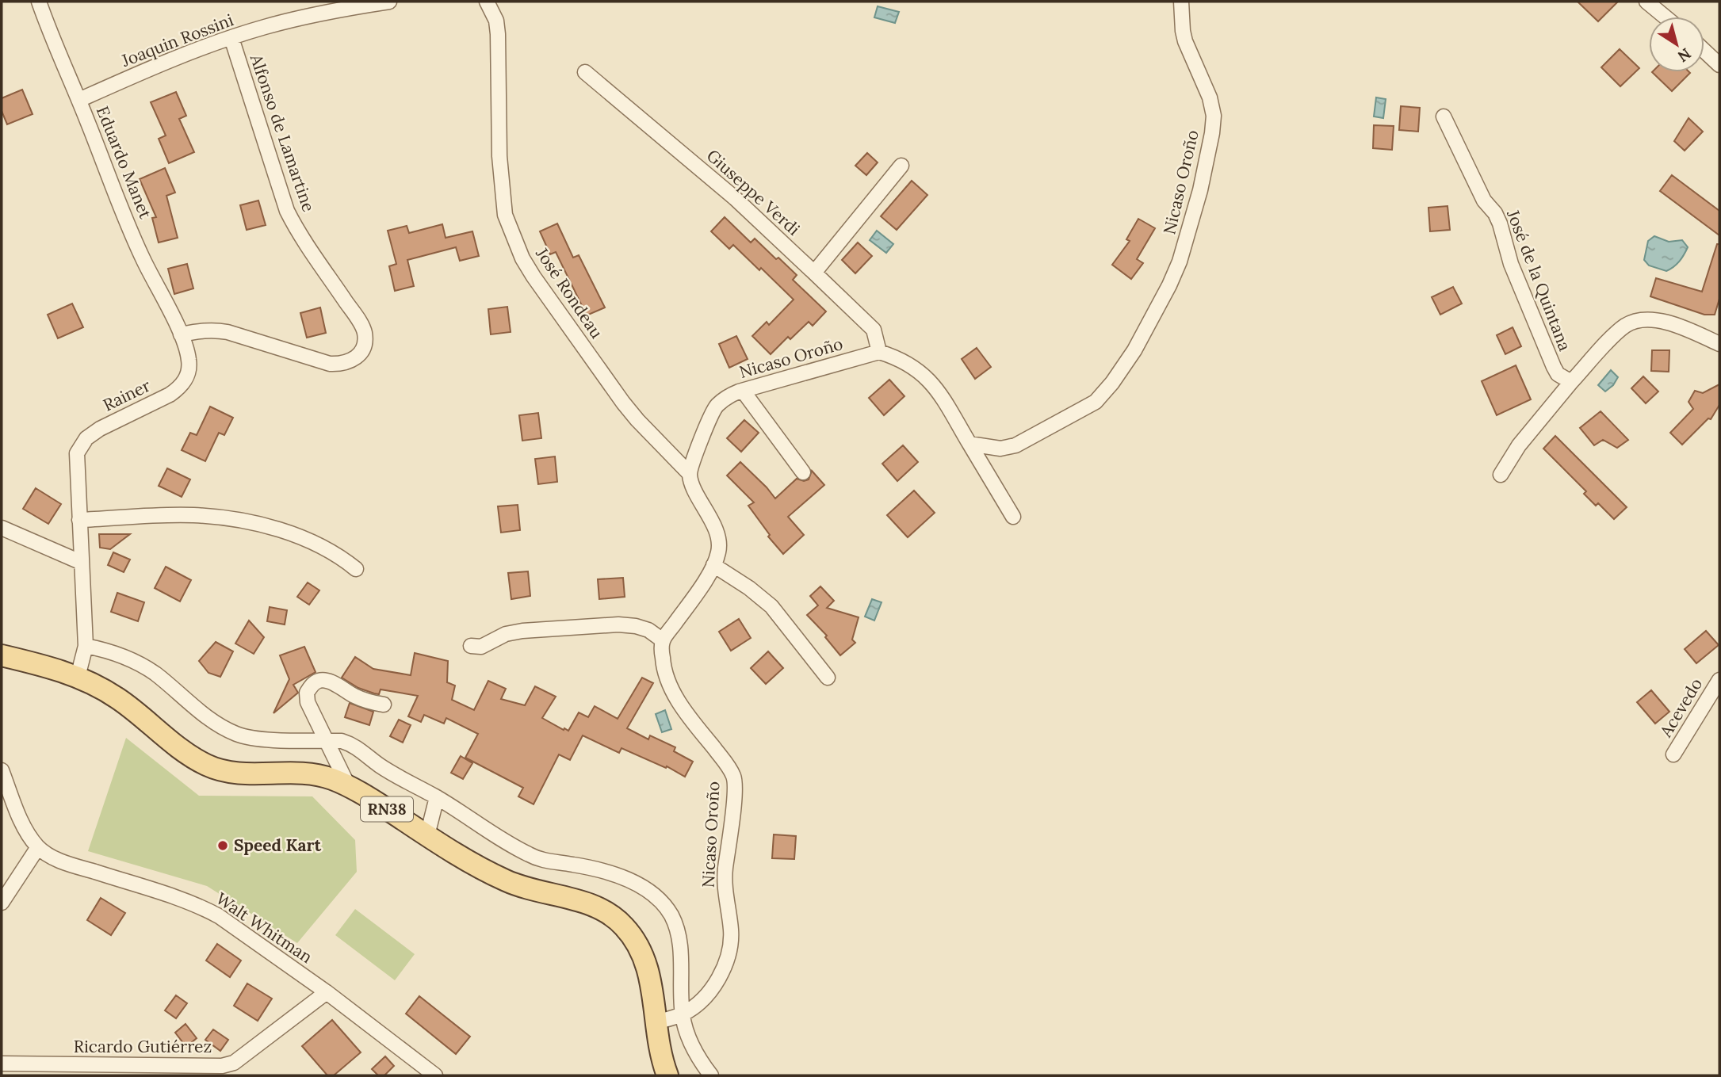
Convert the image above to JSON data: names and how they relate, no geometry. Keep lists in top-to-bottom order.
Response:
{
  "streets": {
    "main road": ["RN38"],
    "street": [
      "Joaquin Rossini",
      "Alfonso de Lamartine",
      "Eduardo Manet",
      "Nicaso Oroño",
      "Giuseppe Verdi",
      "José de la Quintana",
      "José Rondeau",
      "Rainer",
      "Acevedo",
      "Walt Whitman",
      "Ricardo Gutiérrez"
    ]
  },
  "crossings": [
    ["Joaquin Rossini", "Alfonso de Lamartine"],
    ["Joaquin Rossini", "Eduardo Manet"],
    ["Alfonso de Lamartine", "Eduardo Manet"],
    ["Alfonso de Lamartine", "Rainer"],
    ["Eduardo Manet", "Rainer"],
    ["Nicaso Oroño", "Giuseppe Verdi"],
    ["Nicaso Oroño", "José Rondeau"],
    ["Nicaso Oroño", "RN38"],
    ["Rainer", "RN38"],
    ["Walt Whitman", "Ricardo Gutiérrez"]
  ],
  "places": ["Speed Kart"],
  "north": "bottom right"
}
